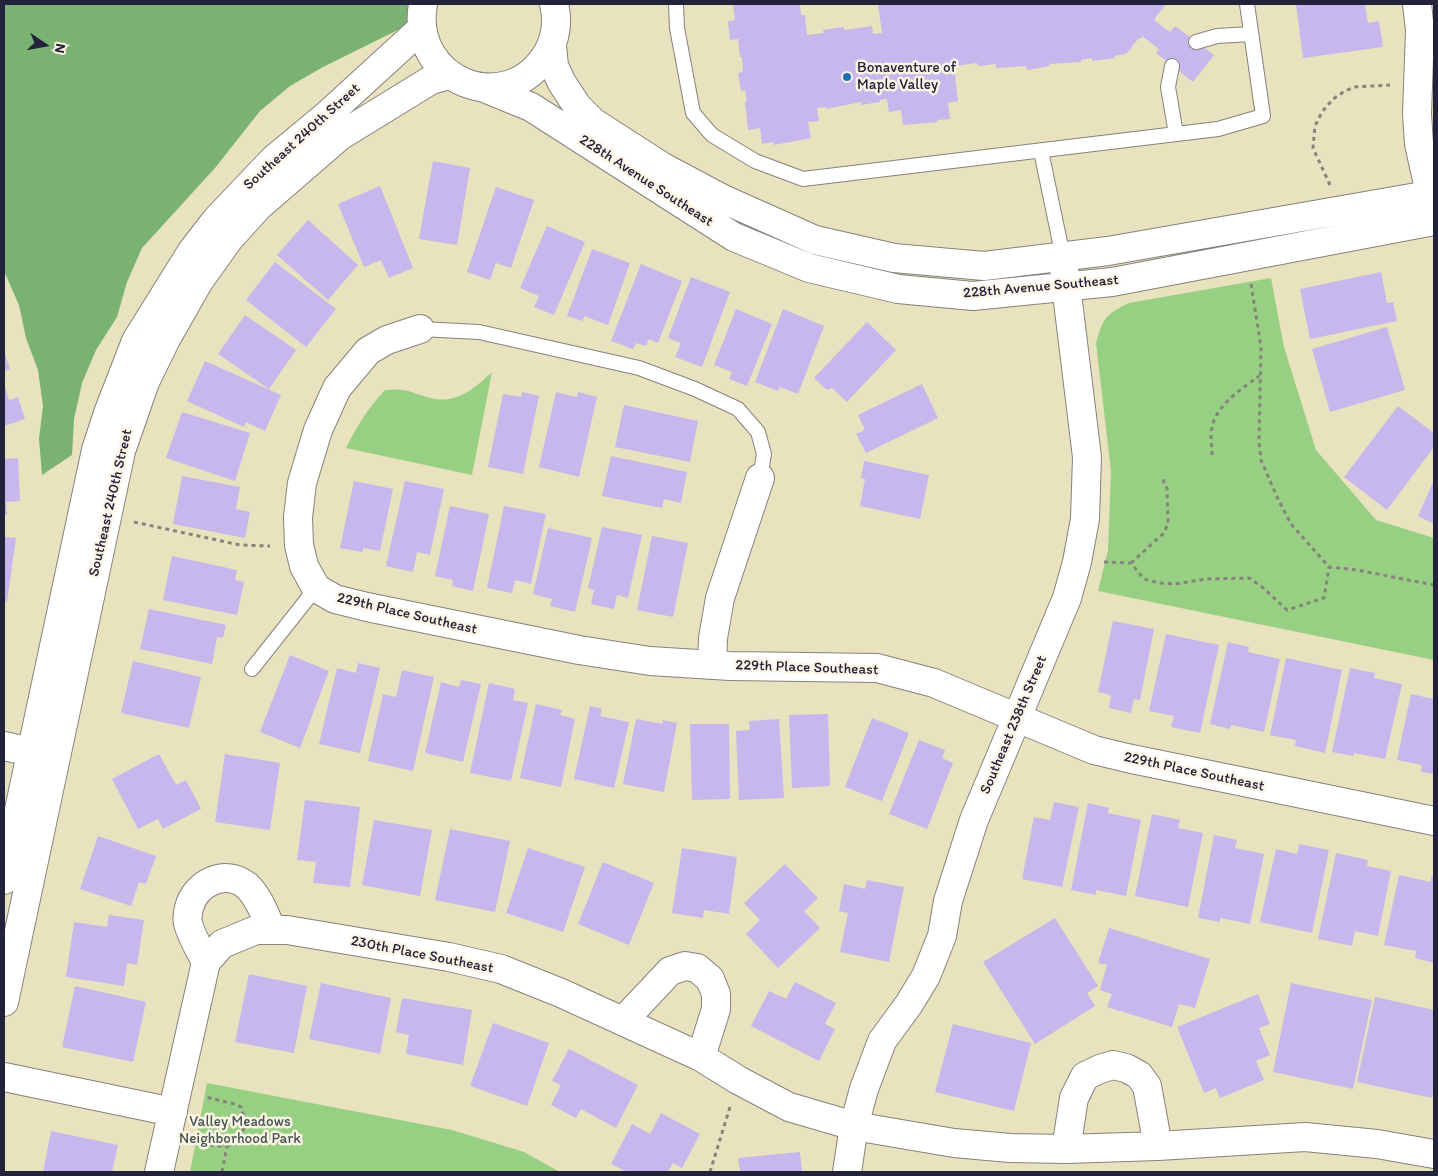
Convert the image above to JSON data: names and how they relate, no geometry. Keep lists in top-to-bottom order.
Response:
{
  "streets": {
    "street": [
      "Southeast 240th Street",
      "228th Avenue Southeast",
      "229th Place Southeast",
      "Southeast 238th Street",
      "230th Place Southeast"
    ]
  },
  "crossings": [
    ["Southeast 240th Street", "228th Avenue Southeast"],
    ["228th Avenue Southeast", "Southeast 238th Street"],
    ["229th Place Southeast", "Southeast 238th Street"],
    ["Southeast 238th Street", "230th Place Southeast"]
  ],
  "parks": ["Valley Meadows Neighborhood Park"],
  "places": ["Bonaventure of Maple Valley"],
  "north": "right"
}
